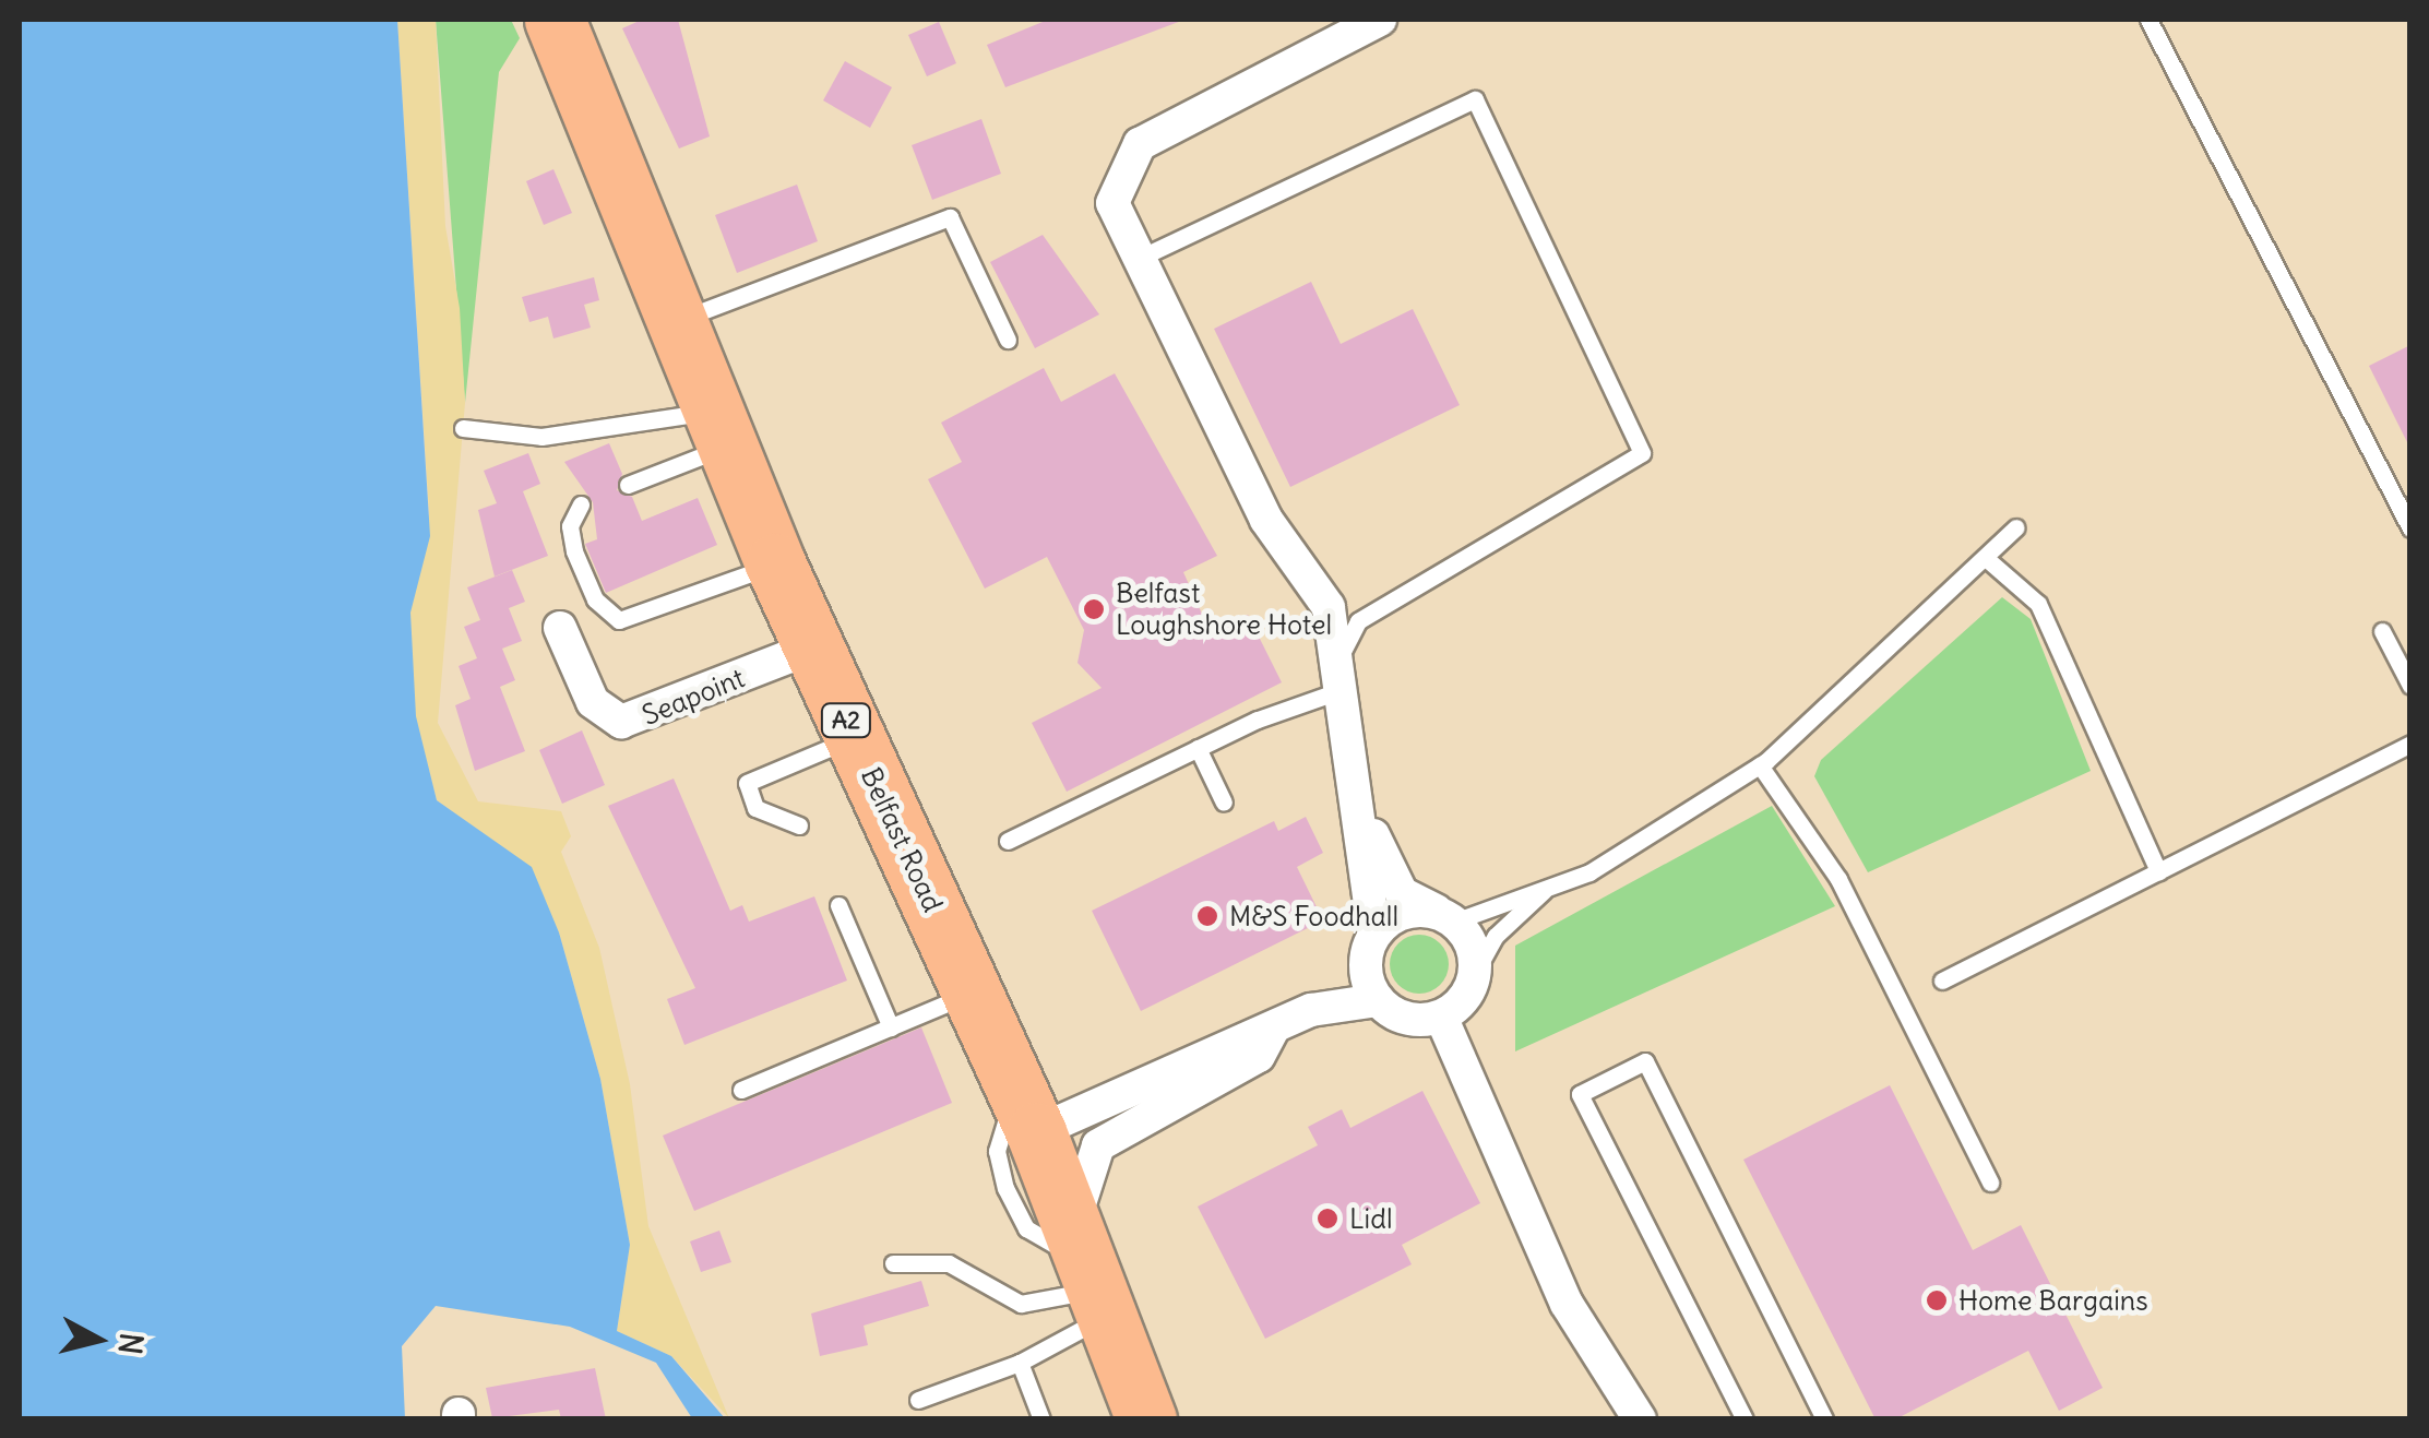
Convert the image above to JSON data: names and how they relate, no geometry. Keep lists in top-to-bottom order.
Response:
{
  "streets": {
    "highway": ["A2", "Belfast Road"],
    "street": ["Seapoint"]
  },
  "crossings": [
    ["Seapoint", "Belfast Road"]
  ],
  "places": [
    "Belfast Loughshore Hotel",
    "M&S Foodhall",
    "Lidl",
    "Home Bargains"
  ],
  "north": "right"
}
